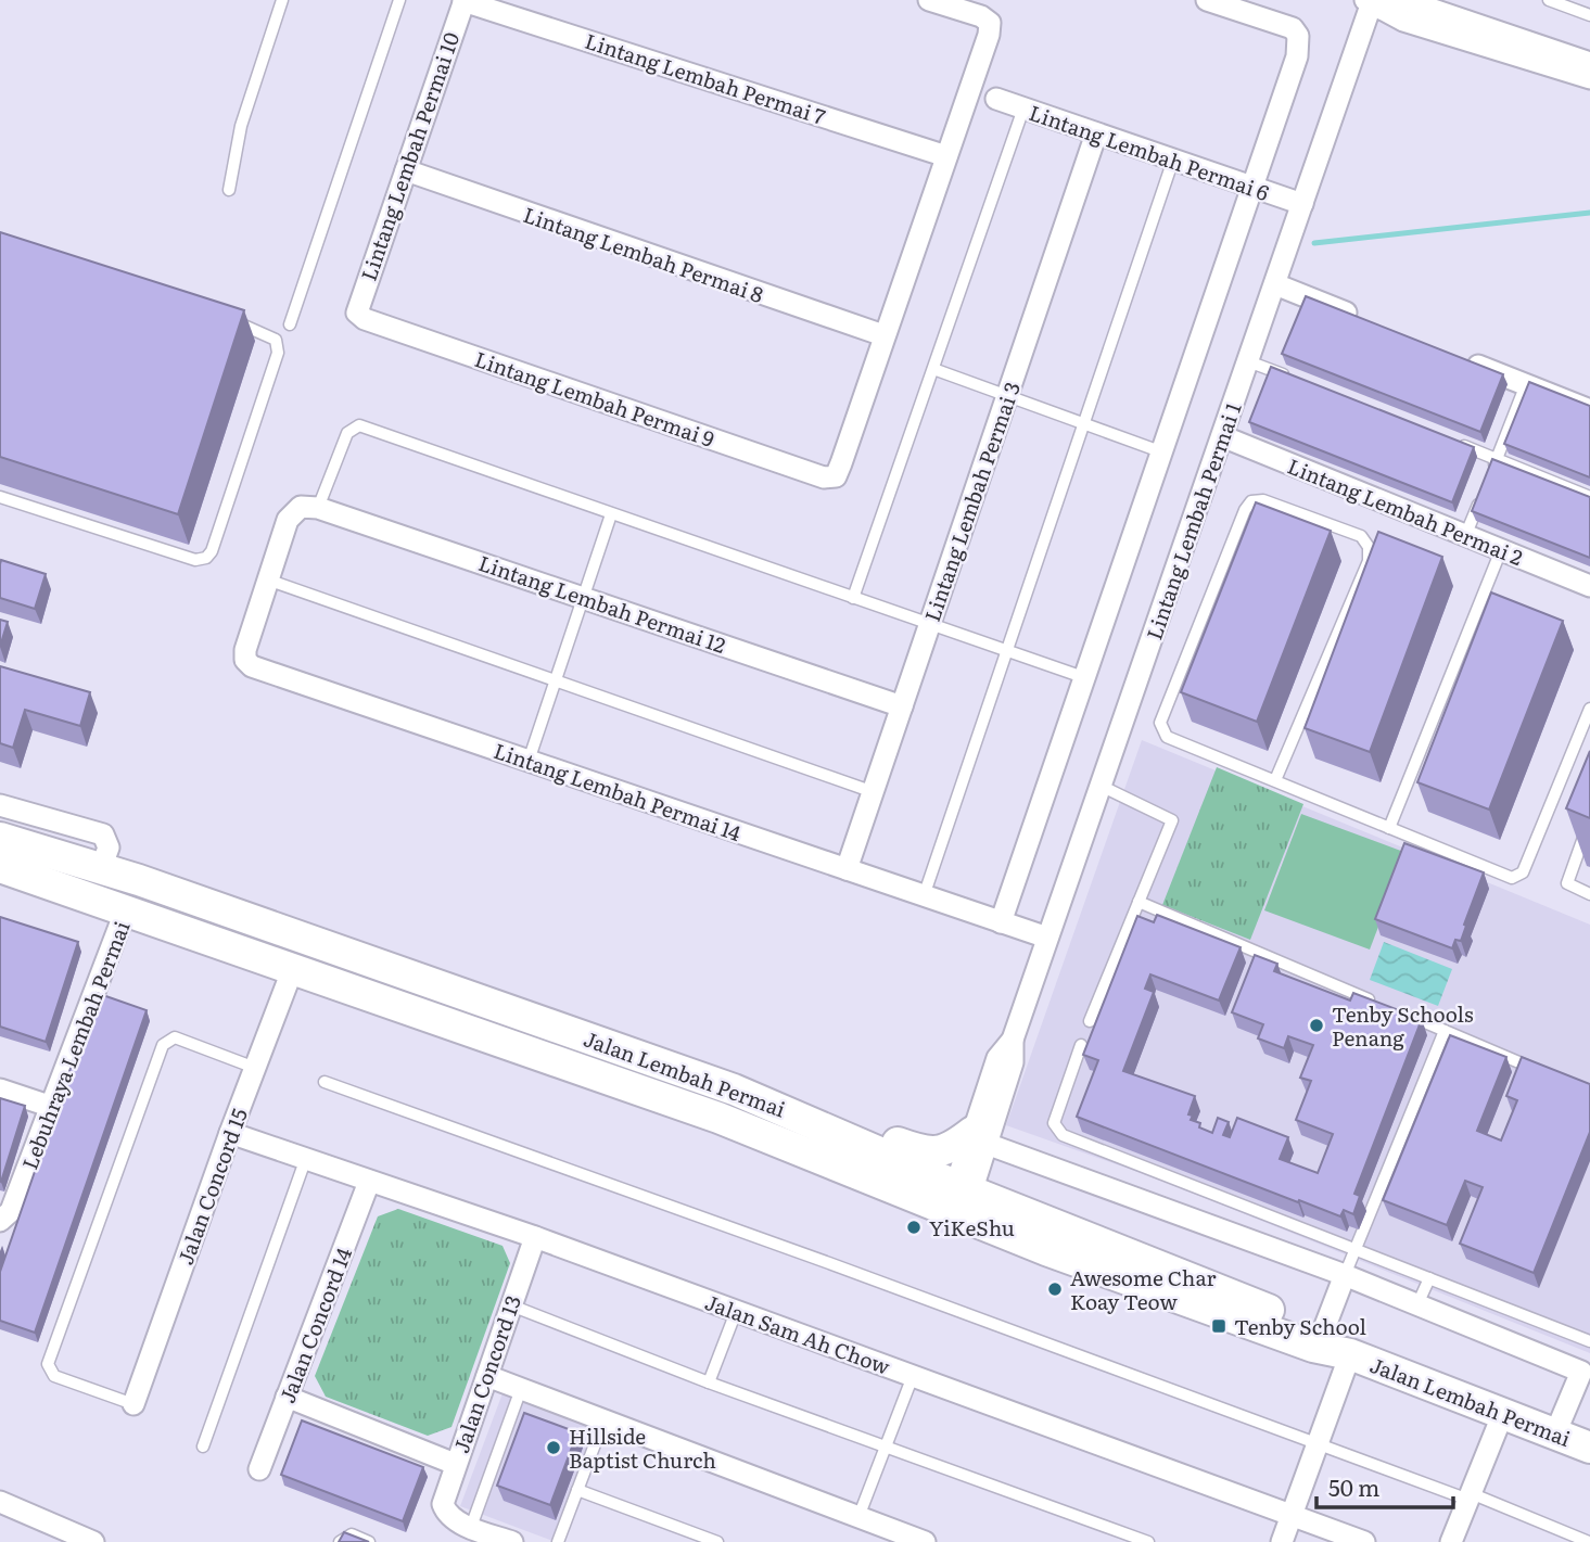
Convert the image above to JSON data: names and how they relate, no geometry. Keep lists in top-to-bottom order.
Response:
{
  "streets": {
    "main road": ["Jalan Lembah Permai"],
    "street": [
      "Lintang Lembah Permai 7",
      "Lintang Lembah Permai 6",
      "Lintang Lembah Permai 10",
      "Lintang Lembah Permai 8",
      "Lintang Lembah Permai 9",
      "Lintang Lembah Permai 3",
      "Lintang Lembah Permai 2",
      "Lintang Lembah Permai 1",
      "Lintang Lembah Permai 12",
      "Lintang Lembah Permai 14",
      "Lebuhraya Lembah Permai",
      "Jalan Concord 15",
      "Jalan Concord 14",
      "Jalan Sam Ah Chow",
      "Jalan Concord 13"
    ]
  },
  "crossings": [
    ["Lintang Lembah Permai 7", "Lintang Lembah Permai 10"],
    ["Lintang Lembah Permai 6", "Lintang Lembah Permai 3"],
    ["Lintang Lembah Permai 6", "Lintang Lembah Permai 1"],
    ["Lintang Lembah Permai 10", "Lintang Lembah Permai 8"],
    ["Lintang Lembah Permai 10", "Lintang Lembah Permai 9"],
    ["Lintang Lembah Permai 8", "Lintang Lembah Permai 9"],
    ["Lintang Lembah Permai 3", "Lintang Lembah Permai 12"],
    ["Lintang Lembah Permai 3", "Lintang Lembah Permai 14"],
    ["Lintang Lembah Permai 2", "Lintang Lembah Permai 1"],
    ["Lintang Lembah Permai 1", "Lintang Lembah Permai 14"],
    ["Lintang Lembah Permai 1", "Jalan Lembah Permai"],
    ["Lebuhraya Lembah Permai", "Jalan Lembah Permai"],
    ["Jalan Lembah Permai", "Jalan Concord 15"],
    ["Jalan Concord 15", "Jalan Sam Ah Chow"],
    ["Jalan Concord 14", "Jalan Sam Ah Chow"],
    ["Jalan Sam Ah Chow", "Jalan Concord 13"]
  ],
  "places": {
    "other": [
      "Tenby Schools Penang",
      "YiKeShu",
      "Awesome Char Koay Teow",
      "Hillside Baptist Church"
    ],
    "transit": ["Tenby School"]
  },
  "scale_bar": "50 m"
}
